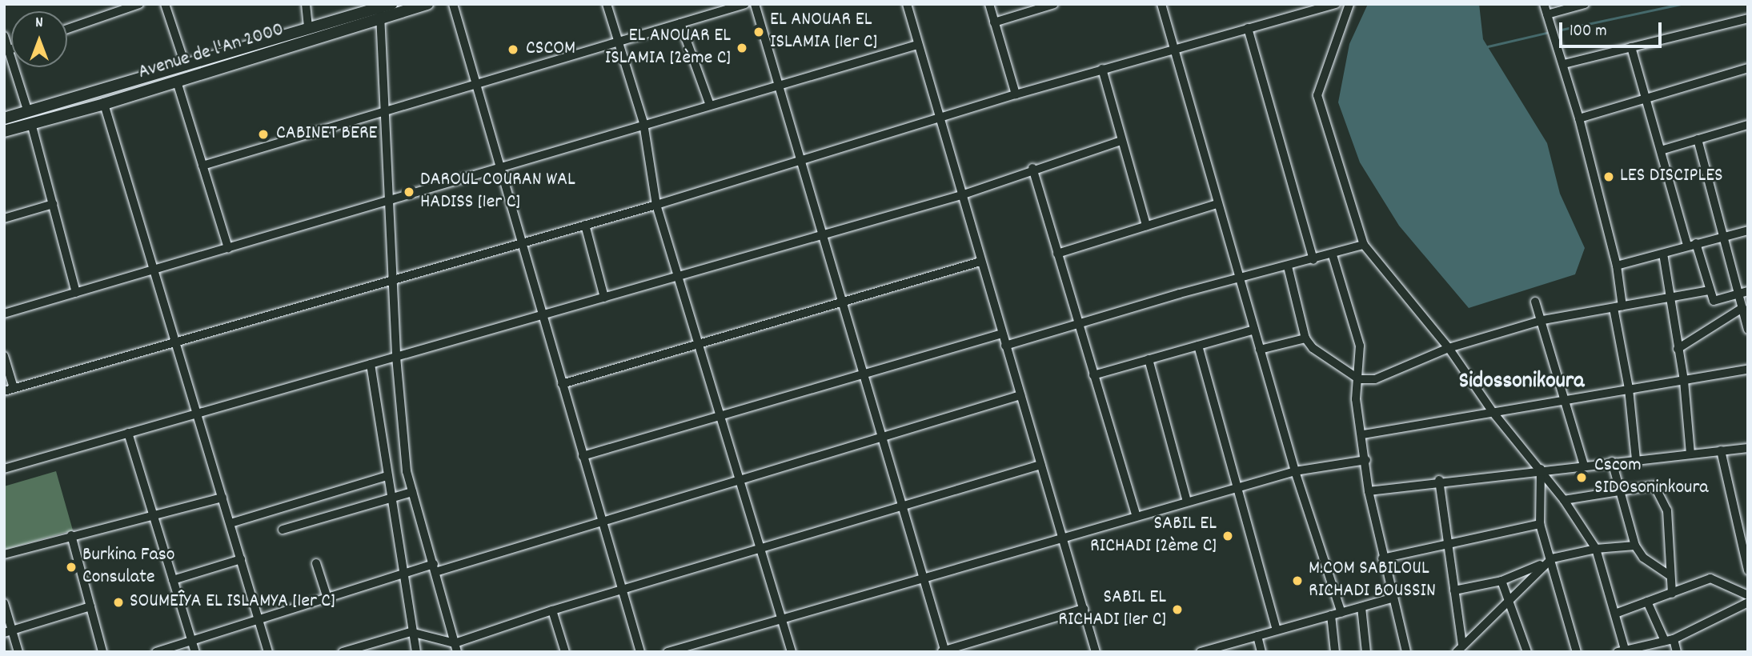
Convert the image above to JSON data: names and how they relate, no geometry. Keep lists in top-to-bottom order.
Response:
{
  "streets": {
    "main road": ["Avenue de l'An 2000"]
  },
  "districts": ["Sidossonikoura"],
  "places": [
    "EL ANOUAR EL ISLAMIA [1er C]",
    "EL ANOUAR EL ISLAMIA [2ème C]",
    "CSCOM",
    "CABINET BERE",
    "LES DISCIPLES",
    "DAROUL COURAN WAL HADISS [1er C]",
    "Cscom SIDOsoninkoura",
    "SABIL EL RICHADI [2ème C]",
    "Burkina Faso Consulate",
    "M.COM SABILOUL RICHADI BOUSSIN",
    "SOUMEÎYA EL ISLAMYA [1er C]",
    "SABIL EL RICHADI [1er C]"
  ],
  "scale_bar": "100 m",
  "north": "top"
}
